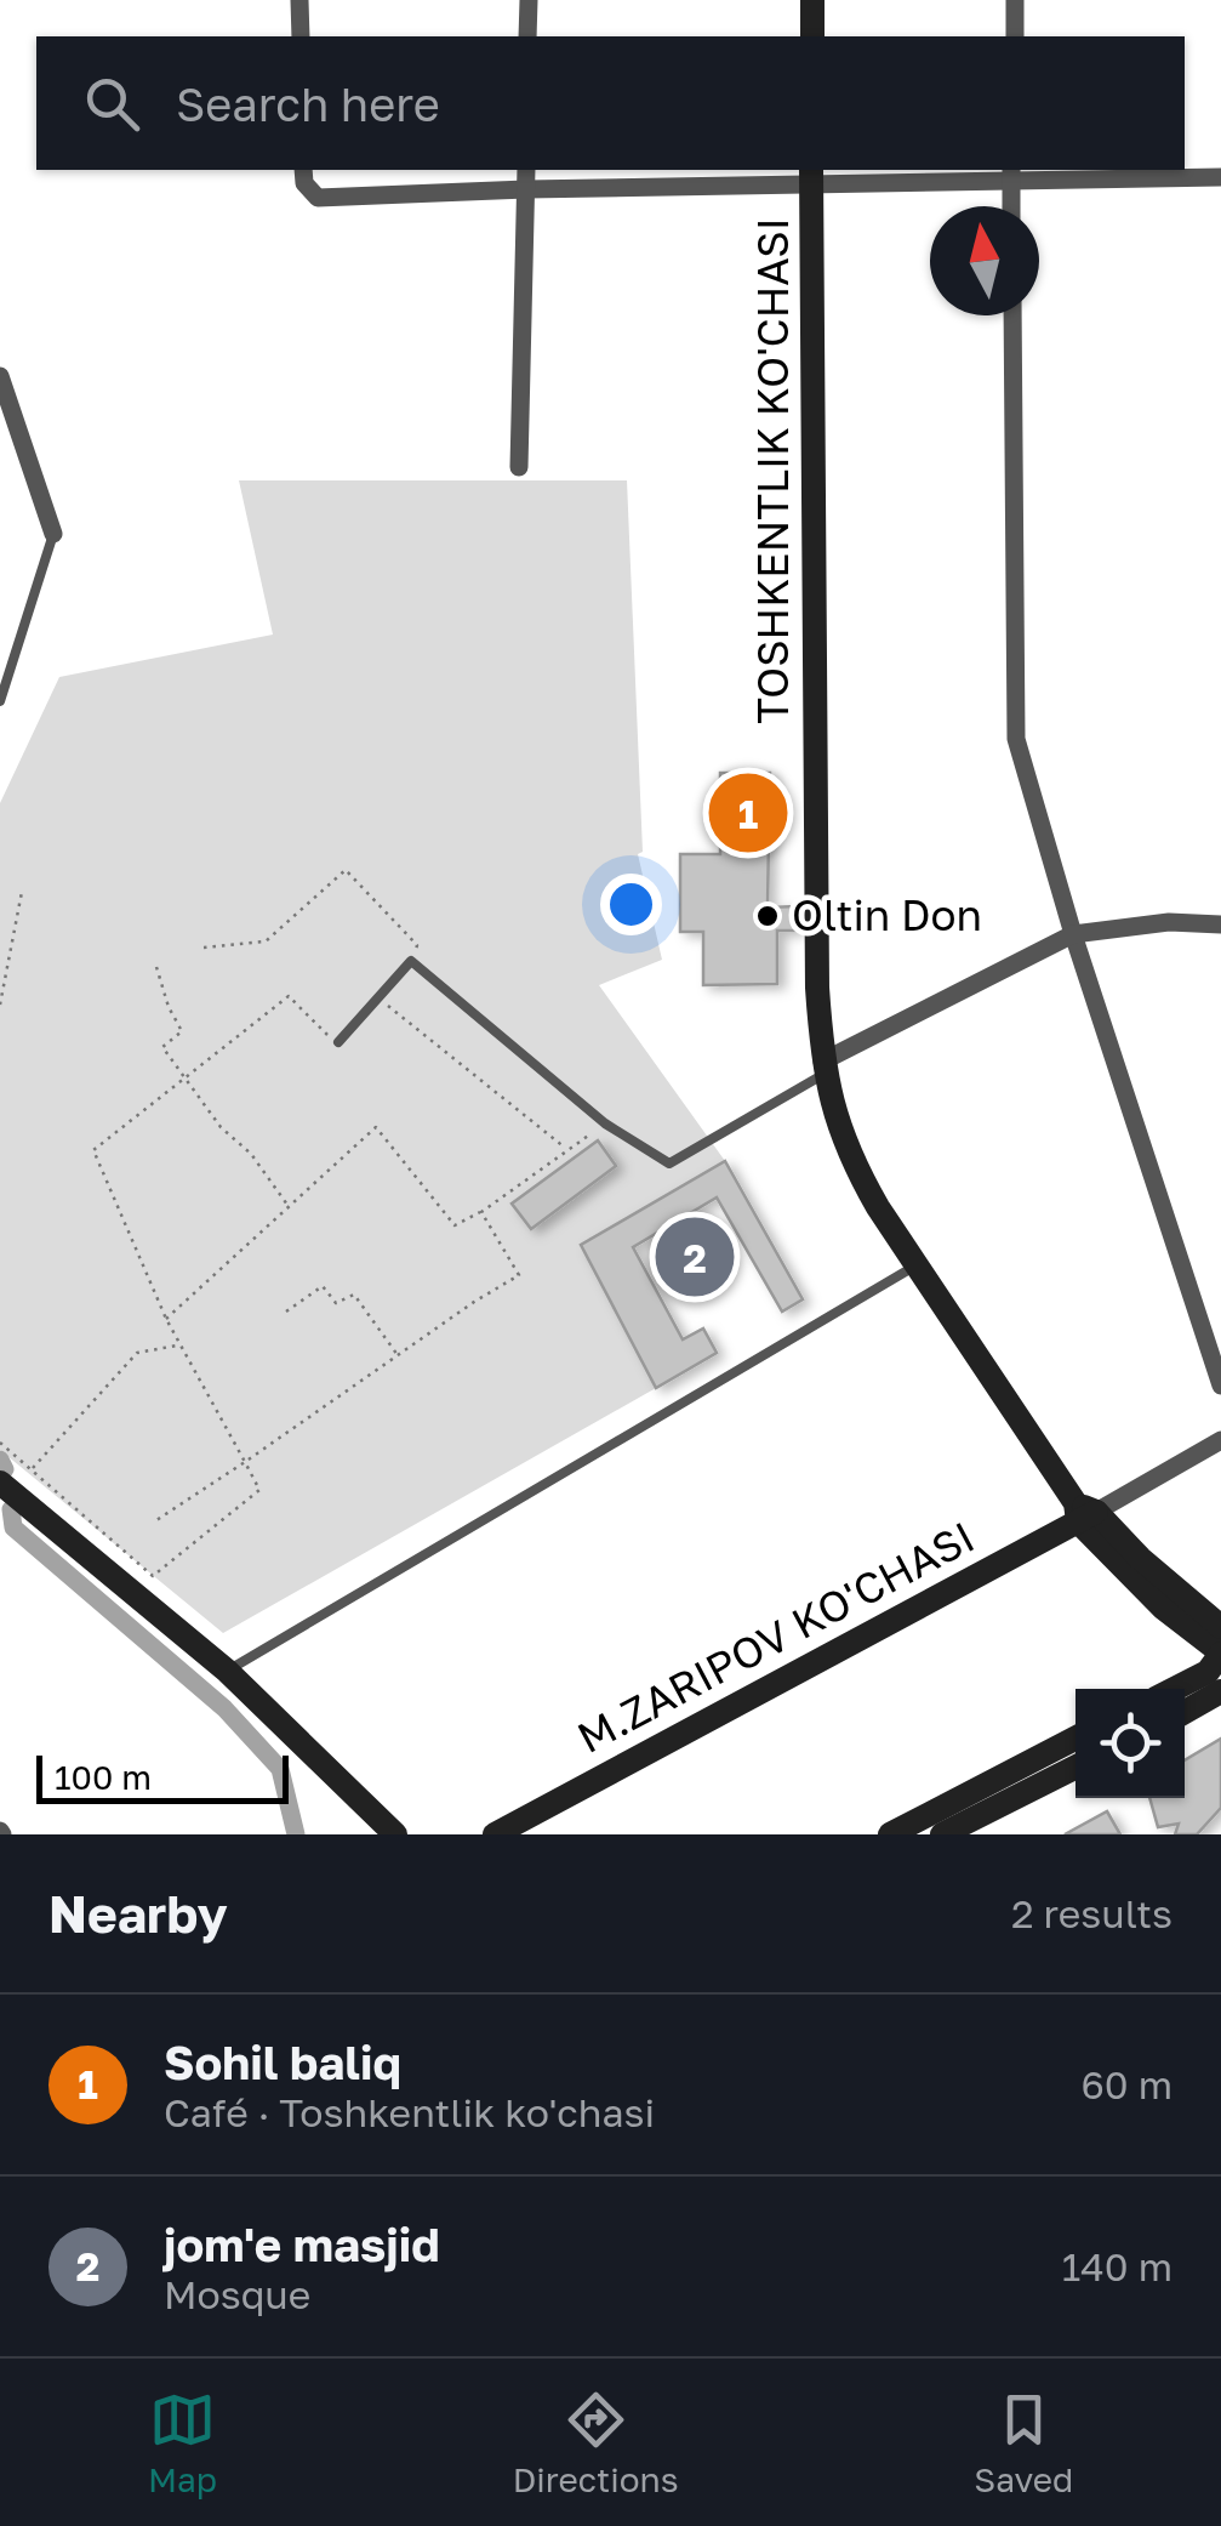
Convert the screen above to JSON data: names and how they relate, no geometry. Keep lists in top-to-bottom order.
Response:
{
  "streets": {
    "main road": ["TOSHKENTLIK KO'CHASI", "M.ZARIPOV KO'CHASI"]
  },
  "crossings": [
    ["TOSHKENTLIK KO'CHASI", "M.ZARIPOV KO'CHASI"]
  ],
  "places": ["Oltin Don"],
  "scale_bar": "100 m",
  "north": "top",
  "page": {
    "search": "Search here",
    "pins": ["1", "2"],
    "scale": "100 m",
    "heading": ["Nearby", "2 results"],
    "list": [
      {
        "mark": "1",
        "name": "Sohil baliq",
        "note": "Café · Toshkentlik ko'chasi",
        "value": "60 m"
      },
      {
        "mark": "2",
        "name": "jom'e masjid",
        "note": "Mosque",
        "value": "140 m"
      }
    ],
    "nav": ["Map", "Directions", "Saved"]
  }
}
